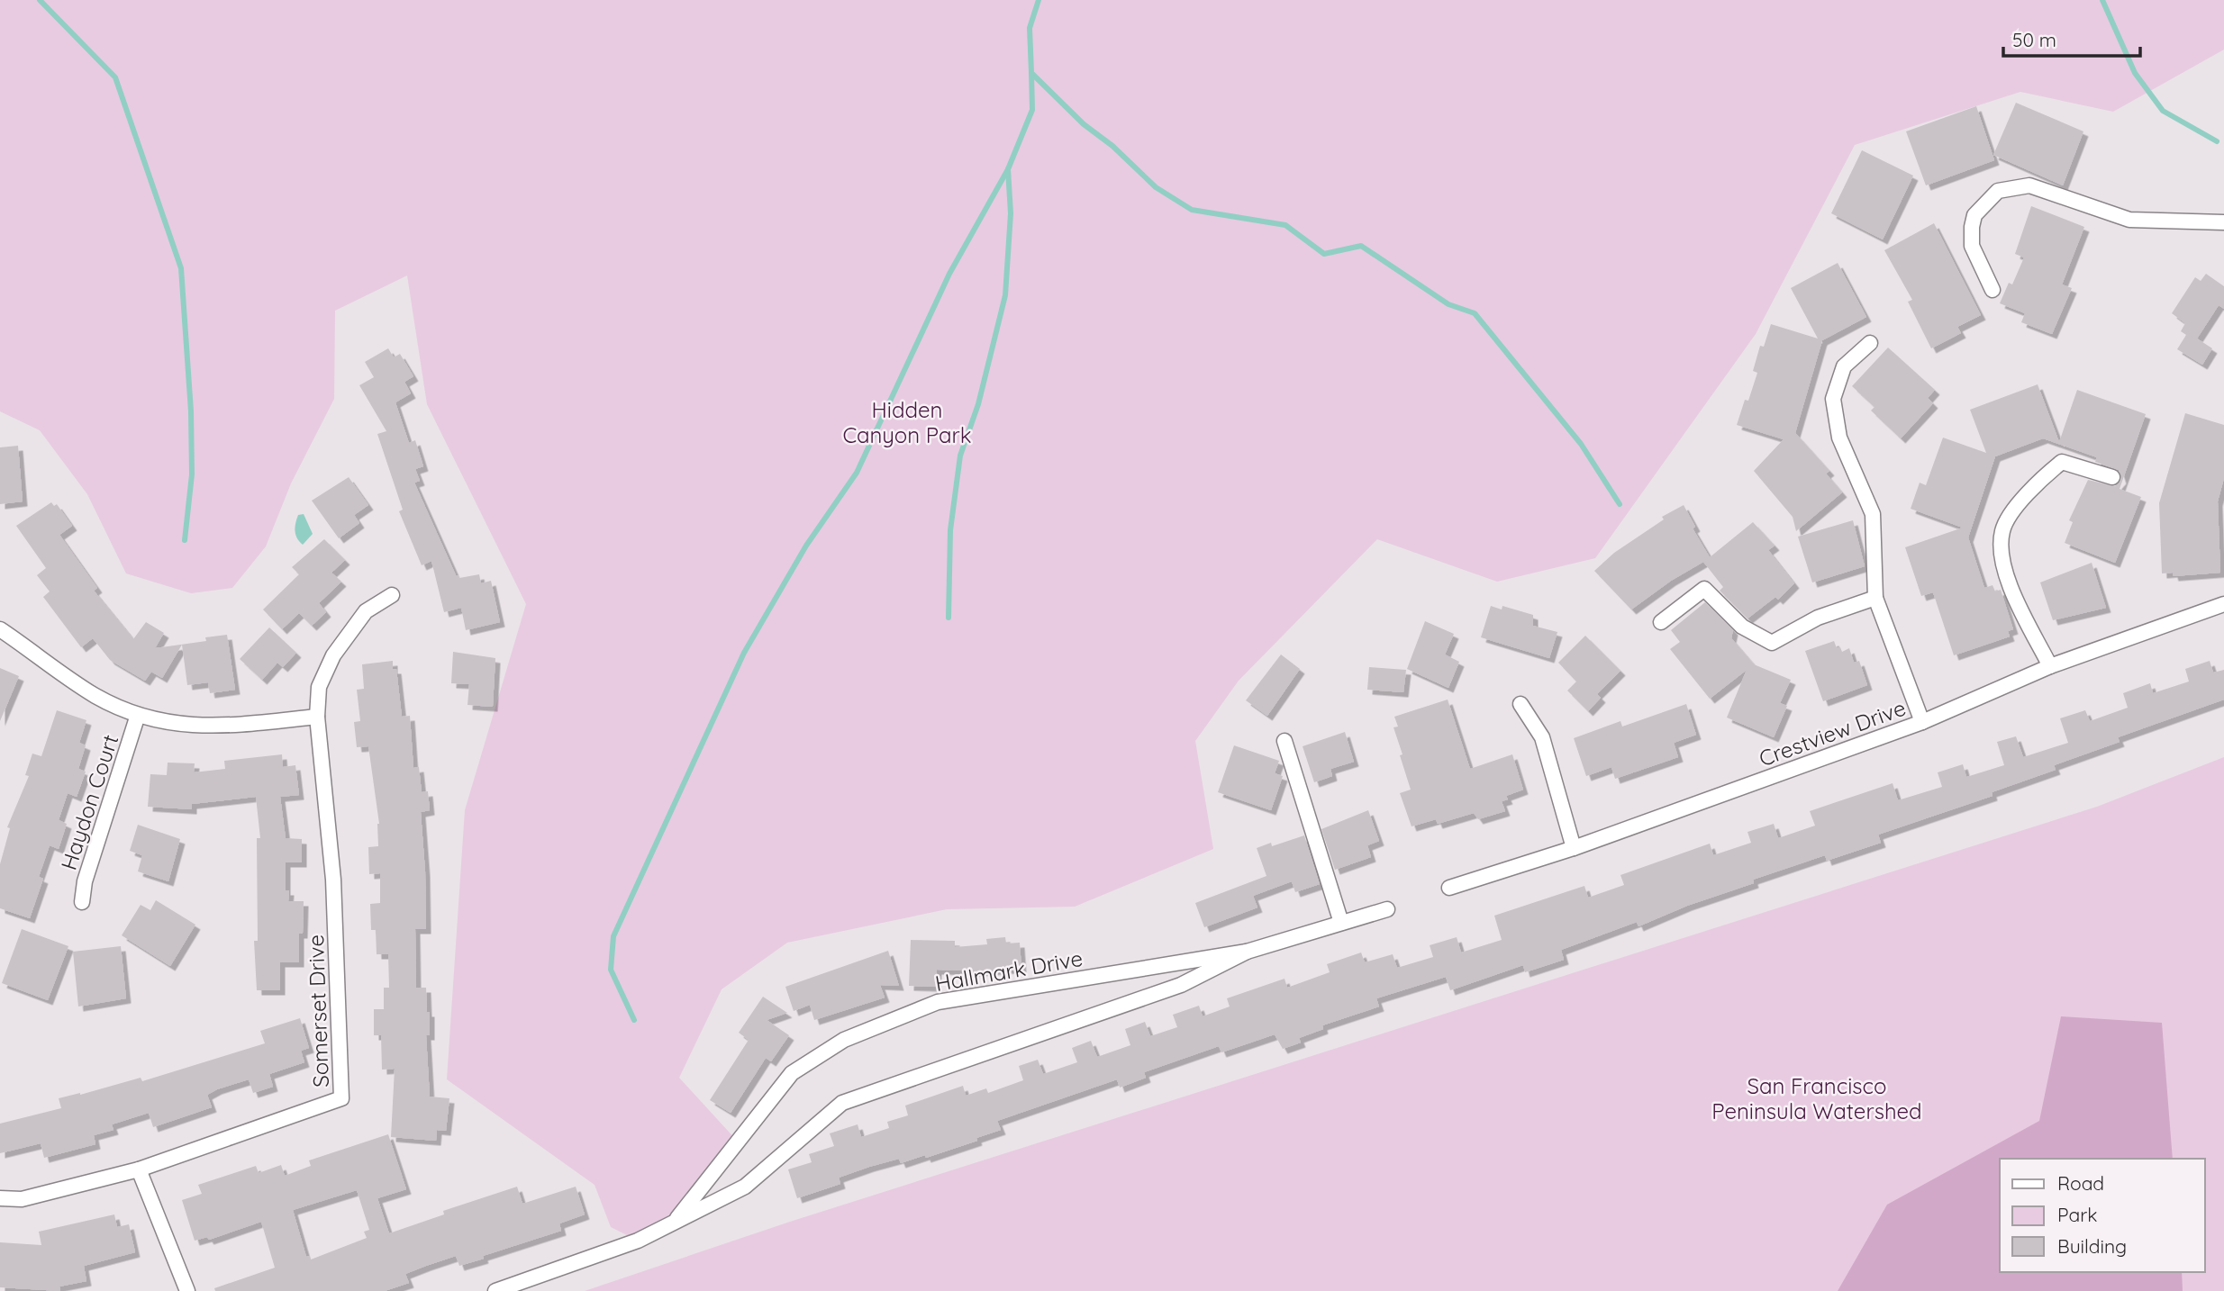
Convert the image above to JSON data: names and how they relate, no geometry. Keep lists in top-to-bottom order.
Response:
{
  "streets": {
    "street": [
      "Crestview Drive",
      "Haydon Court",
      "Hallmark Drive",
      "Somerset Drive"
    ]
  },
  "parks": ["Hidden Canyon Park", "San Francisco Peninsula Watershed"],
  "legend": ["Road", "Park", "Building"],
  "scale_bar": "50 m"
}
